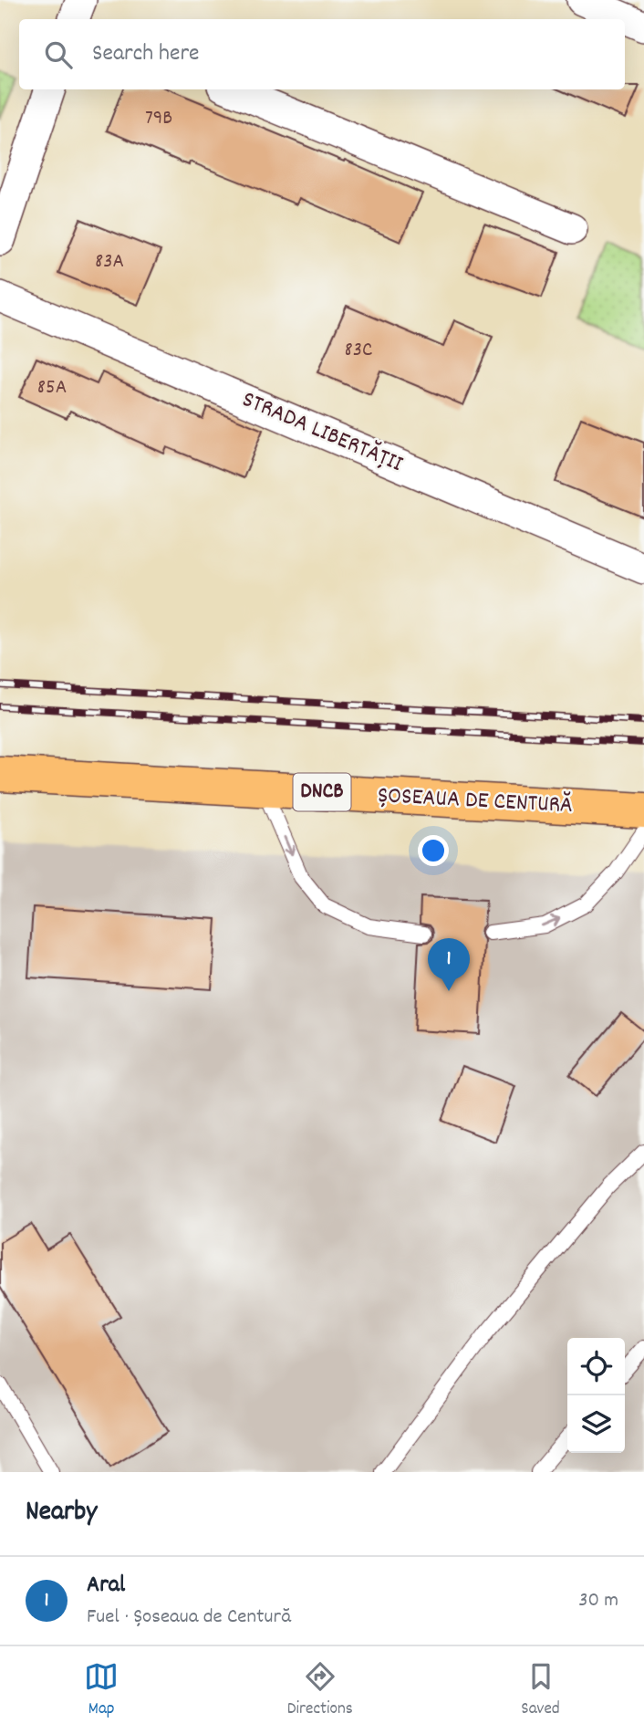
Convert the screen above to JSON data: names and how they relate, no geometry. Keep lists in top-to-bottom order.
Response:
{
  "streets": {
    "main road": ["DNCB", "ȘOSEAUA DE CENTURĂ"],
    "street": ["STRADA LIBERTĂȚII"]
  },
  "house_numbers": [
    "79B",
    "83A",
    "83C",
    "85A"
  ],
  "page": {
    "search": "Search here",
    "pins": "1",
    "heading": "Nearby",
    "list": [
      {
        "mark": "1",
        "name": "Aral",
        "note": "Fuel · Șoseaua de Centură",
        "value": "30 m"
      }
    ],
    "nav": ["Map", "Directions", "Saved"]
  }
}
